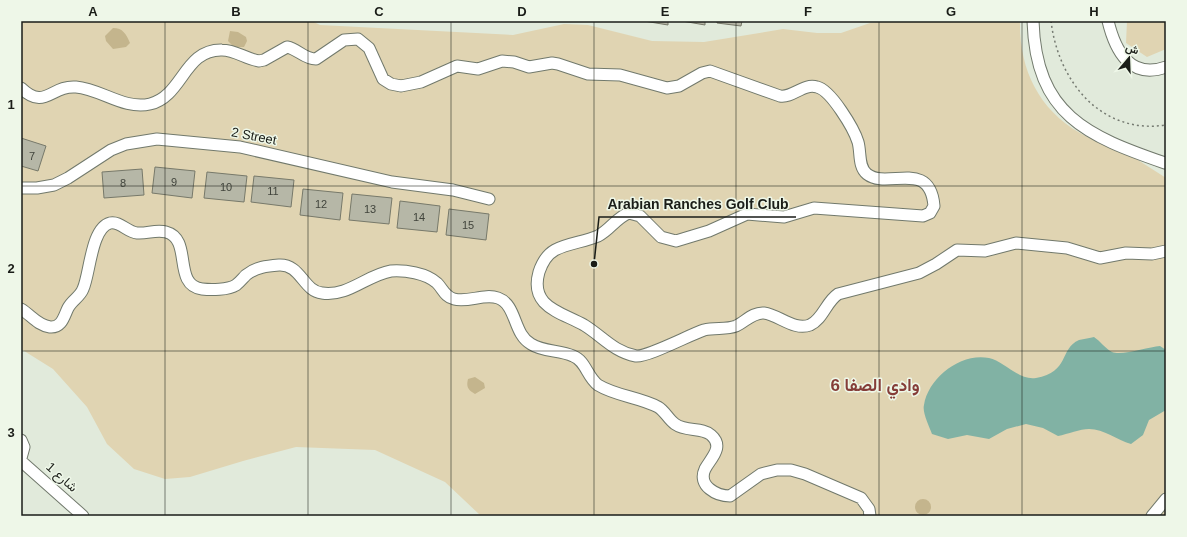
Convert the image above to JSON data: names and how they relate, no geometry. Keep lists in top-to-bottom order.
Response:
{
  "streets": {
    "street": ["2 Street", "شارع 1"]
  },
  "districts": ["وادي الصفا 6"],
  "places": ["Arabian Ranches Golf Club"],
  "house_numbers": [
    "7",
    "9",
    "8",
    "10",
    "11",
    "12",
    "13",
    "14",
    "15"
  ],
  "north": "top",
  "grid": {
    "columns": [
      "A",
      "B",
      "C",
      "D",
      "E",
      "F",
      "G",
      "H"
    ],
    "rows": ["1", "2", "3"]
  }
}
